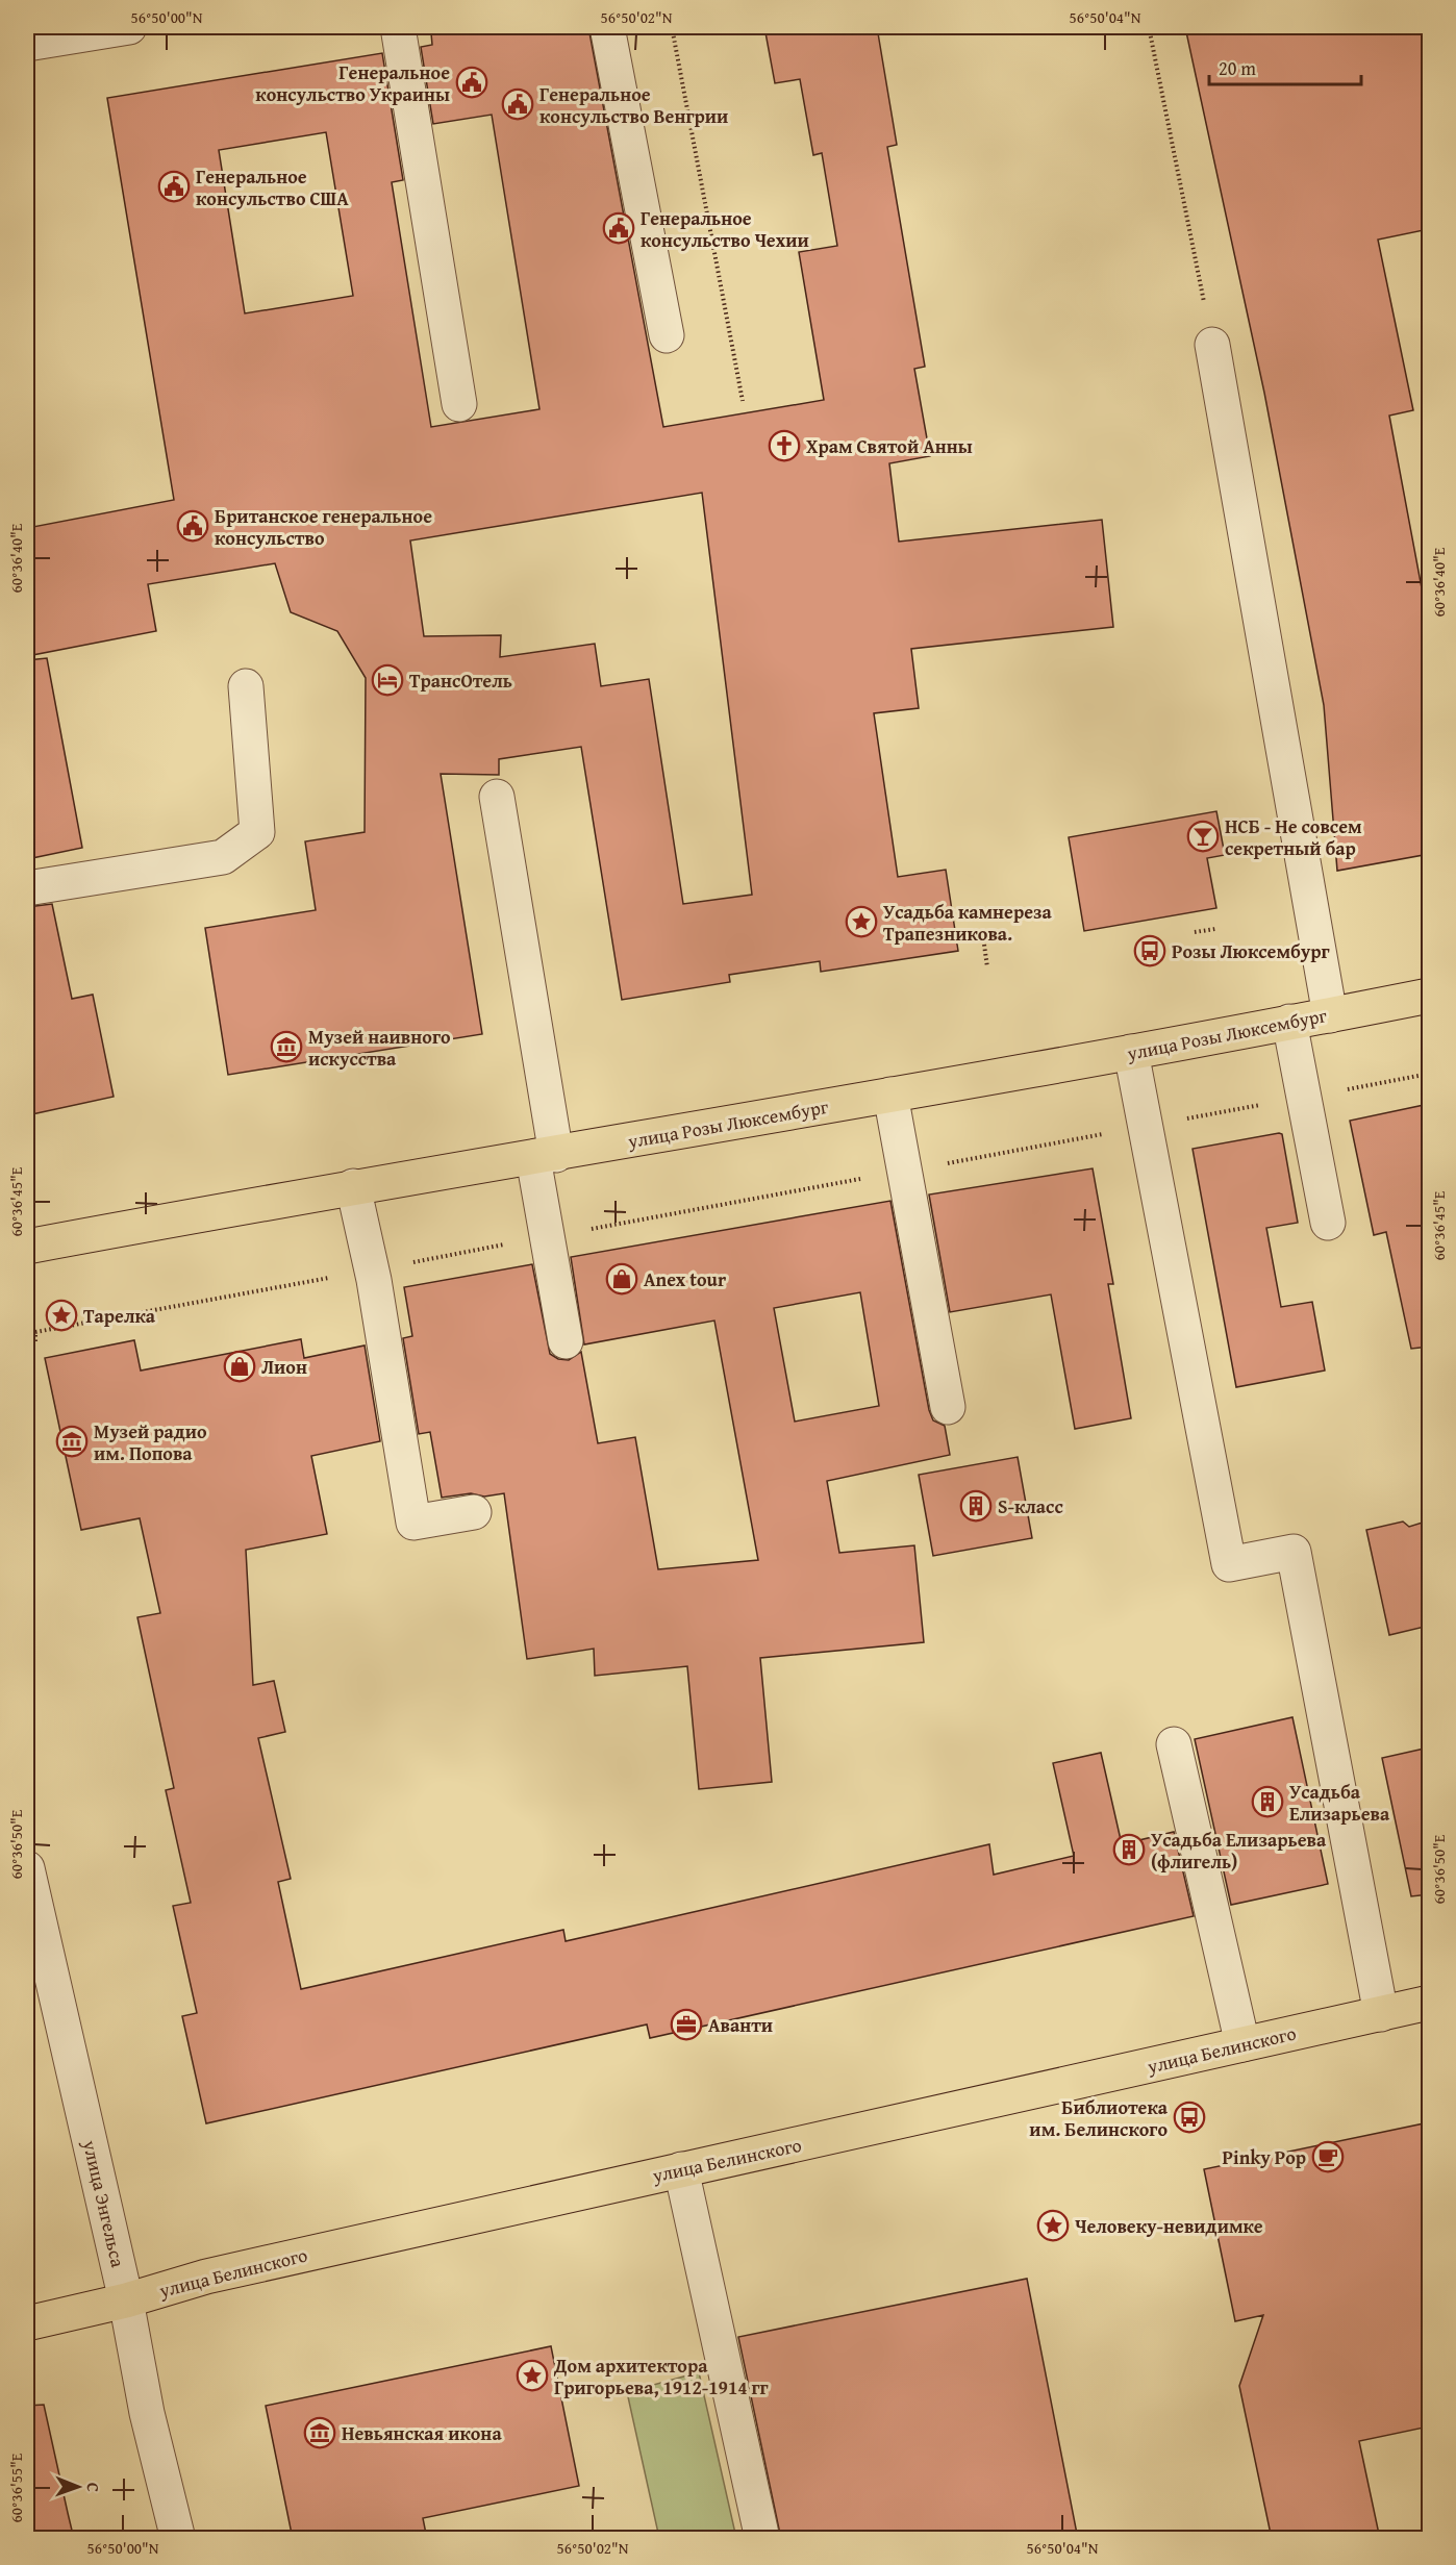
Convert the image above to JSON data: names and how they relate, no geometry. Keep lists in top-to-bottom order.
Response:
{
  "streets": {
    "main road": ["улица Розы Люксембург", "улица Белинского"],
    "street": ["улица Энгельса"]
  },
  "crossings": [
    ["улица Белинского", "улица Энгельса"]
  ],
  "places": {
    "public building": [
      "Генеральное консульство Украины",
      "Генеральное консульство Венгрии",
      "Генеральное консульство США",
      "Генеральное консульство Чехии",
      "Британское генеральное консульство"
    ],
    "church": ["Храм Святой Анны"],
    "hotel": ["ТрансОтель"],
    "bar": ["НСБ - Не совсем секретный бар"],
    "place": [
      "Усадьба камнереза Трапезникова.",
      "Тарелка",
      "Человеку-невидимке",
      "Дом архитектора Григорьева, 1912-1914 гг"
    ],
    "bus stop": ["Розы Люксембург", "Библиотека им. Белинского"],
    "museum": ["Музей наивного искусства", "Музей радио им. Попова", "Невьянская икона"],
    "shop": ["Anex tour", "Лион"],
    "building": ["S-класс", "Усадьба Елизарьева", "Усадьба Елизарьева (флигель)"],
    "office": ["Аванти"],
    "cafe": ["Pinky Pop"]
  },
  "scale_bar": "20 m",
  "north": "right",
  "coordinates": [
    "56°50'00\"N",
    "56°50'02\"N",
    "56°50'04\"N",
    "60°36'40\"E",
    "60°36'45\"E",
    "60°36'50\"E",
    "60°36'55\"E"
  ]
}
